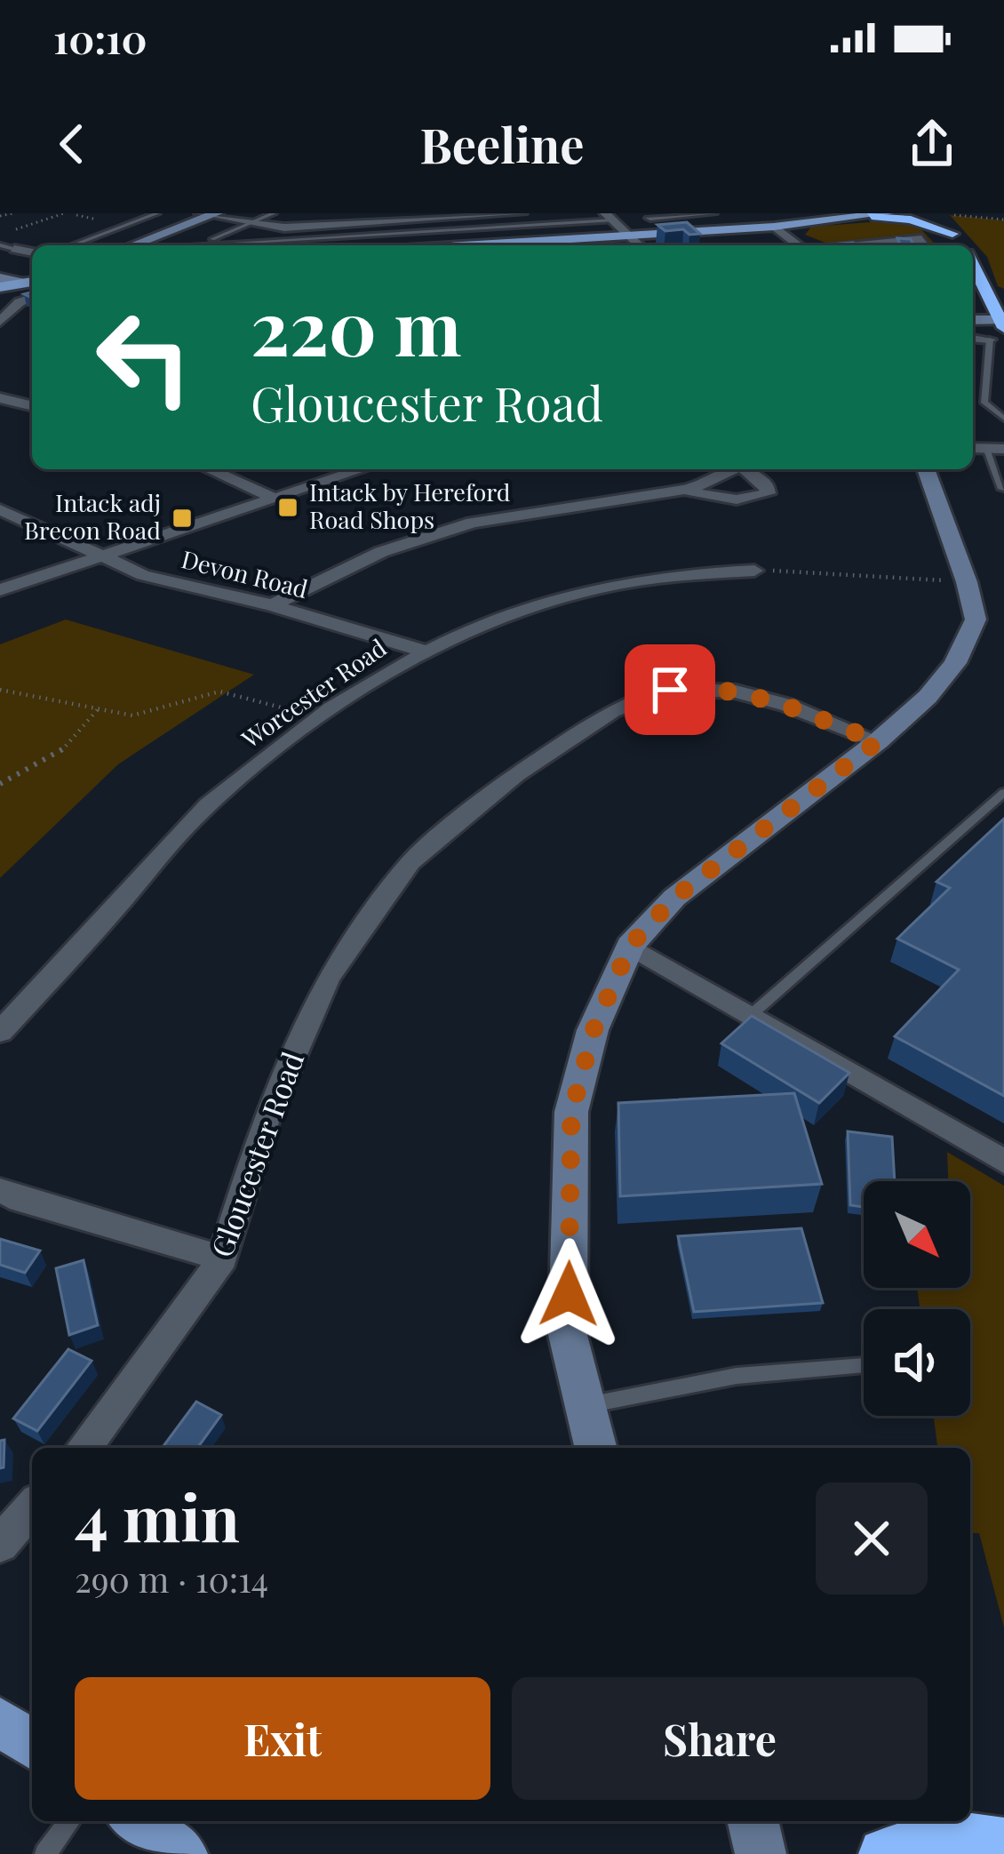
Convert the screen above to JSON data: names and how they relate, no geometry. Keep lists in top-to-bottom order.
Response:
{
  "streets": {
    "street": ["Devon Road", "Worcester Road", "Gloucester Road"]
  },
  "crossings": [
    ["Devon Road", "Worcester Road"]
  ],
  "places": {
    "transit": ["Intack by Hereford Road Shops", "Intack adj Brecon Road"]
  },
  "north": "bottom right",
  "page": {
    "status": "10:10",
    "header": "Beeline",
    "turn": ["220 m", "Gloucester Road"],
    "heading": ["4 min", "290 m · 10:14"],
    "buttons": ["Exit", "Share"]
  }
}
